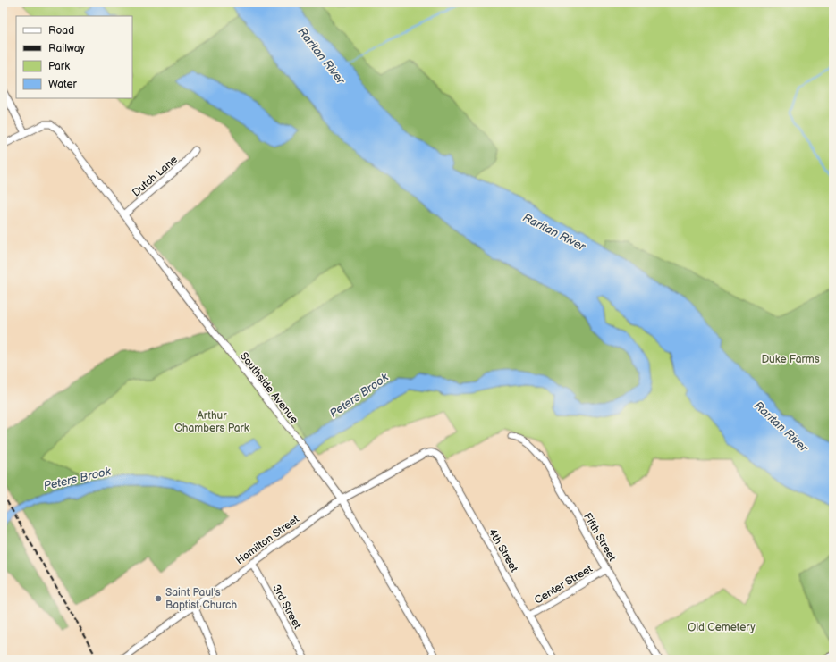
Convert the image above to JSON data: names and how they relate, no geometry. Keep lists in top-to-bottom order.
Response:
{
  "streets": {
    "street": [
      "Dutch Lane",
      "Southside Avenue",
      "Fifth Street",
      "Hamilton Street",
      "4th Street",
      "Center Street",
      "3rd Street"
    ]
  },
  "crossings": [
    ["Dutch Lane", "Southside Avenue"],
    ["Southside Avenue", "Hamilton Street"],
    ["Fifth Street", "Center Street"],
    ["Hamilton Street", "4th Street"],
    ["Hamilton Street", "3rd Street"],
    ["4th Street", "Center Street"]
  ],
  "water": ["Raritan River", "Peters Brook"],
  "parks": ["Duke Farms", "Arthur Chambers Park", "Old Cemetery"],
  "places": ["Saint Paul's Baptist Church"],
  "legend": [
    "Road",
    "Railway",
    "Park",
    "Water"
  ]
}
